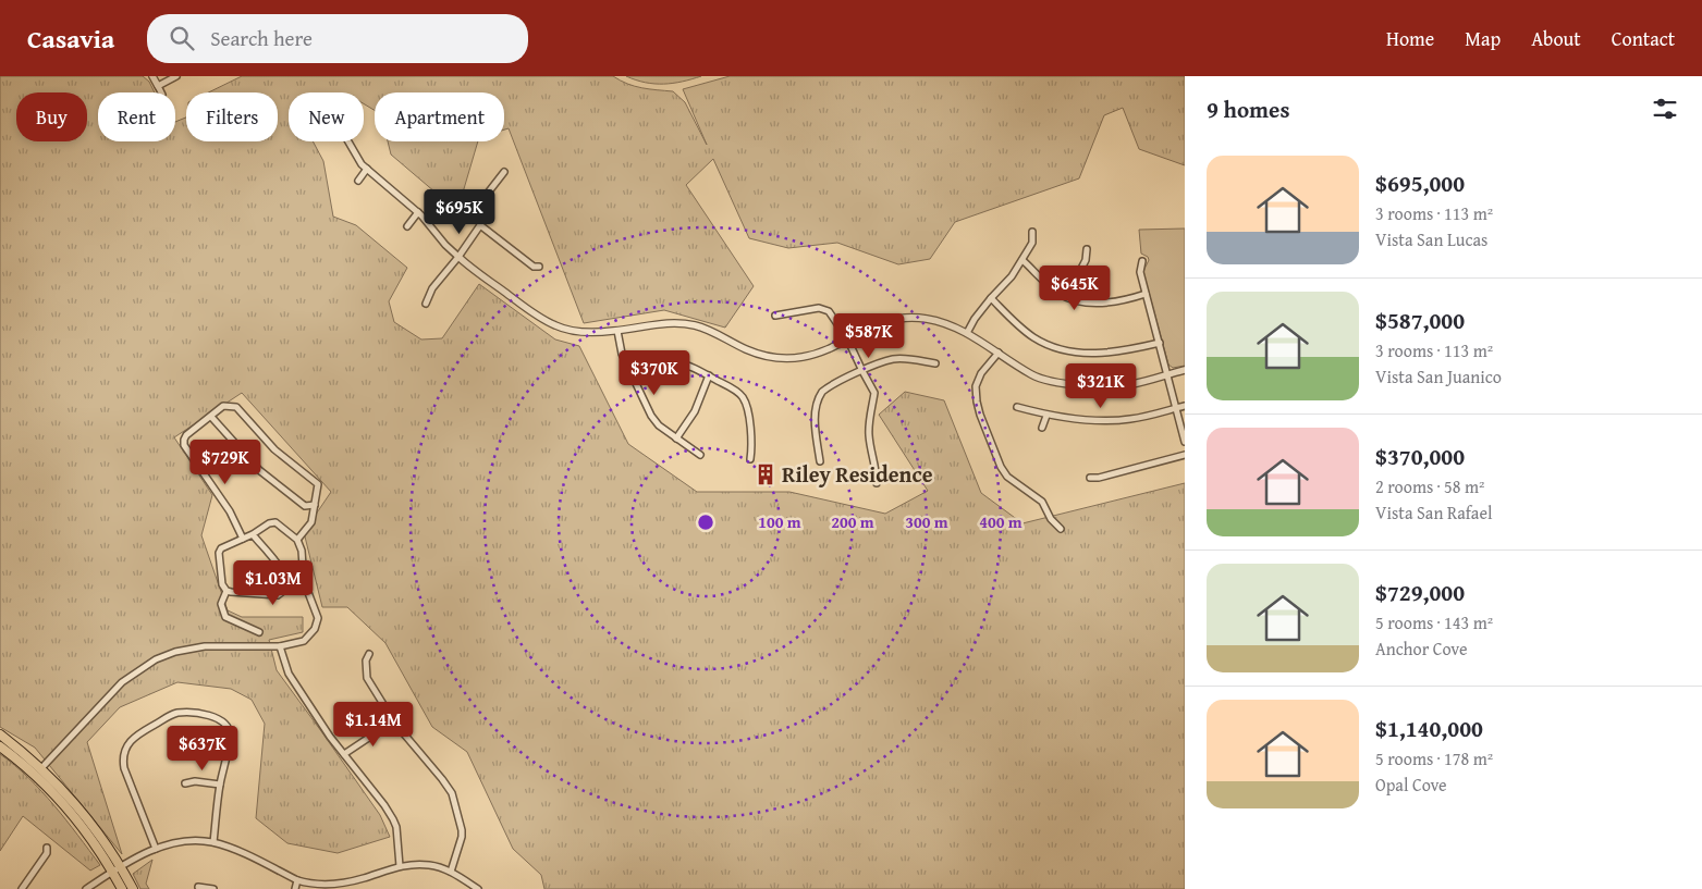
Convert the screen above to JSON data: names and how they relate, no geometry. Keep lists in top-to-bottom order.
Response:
{
  "places": {
    "building": ["Riley Residence"]
  },
  "page": {
    "header": "Casavia",
    "search": "Search here",
    "nav": [
      "Home",
      "Map",
      "About",
      "Contact"
    ],
    "heading": "9 homes",
    "chip": [
      "Buy",
      "Rent",
      "Filters",
      "New",
      "Apartment"
    ],
    "list": [
      {
        "name": "$695,000",
        "note": "3 rooms · 113 m² · Vista San Lucas"
      },
      {
        "name": "$587,000",
        "note": "3 rooms · 113 m² · Vista San Juanico"
      },
      {
        "name": "$370,000",
        "note": "2 rooms · 58 m² · Vista San Rafael"
      },
      {
        "name": "$729,000",
        "note": "5 rooms · 143 m² · Anchor Cove"
      },
      {
        "name": "$1,140,000",
        "note": "5 rooms · 178 m² · Opal Cove"
      }
    ],
    "price": [
      "$695K",
      "$645K",
      "$587K",
      "$370K",
      "$321K",
      "$729K",
      "$1.03M",
      "$1.14M",
      "$637K"
    ]
  },
  "rings": [
    "100 m",
    "200 m",
    "300 m",
    "400 m"
  ]
}
